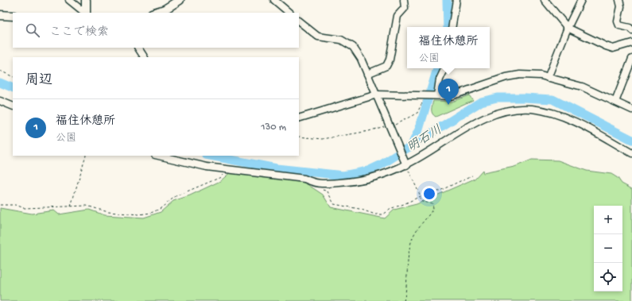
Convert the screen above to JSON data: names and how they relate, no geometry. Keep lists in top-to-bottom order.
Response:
{
  "water": ["明石川"],
  "page": {
    "search": "ここで検索",
    "popup": ["福住休憩所", "公園"],
    "heading": "周辺",
    "pins": "1",
    "list": [
      {
        "mark": "1",
        "name": "福住休憩所",
        "note": "公園",
        "value": "130 m"
      }
    ],
    "map_buttons": ["+", "−"]
  }
}
